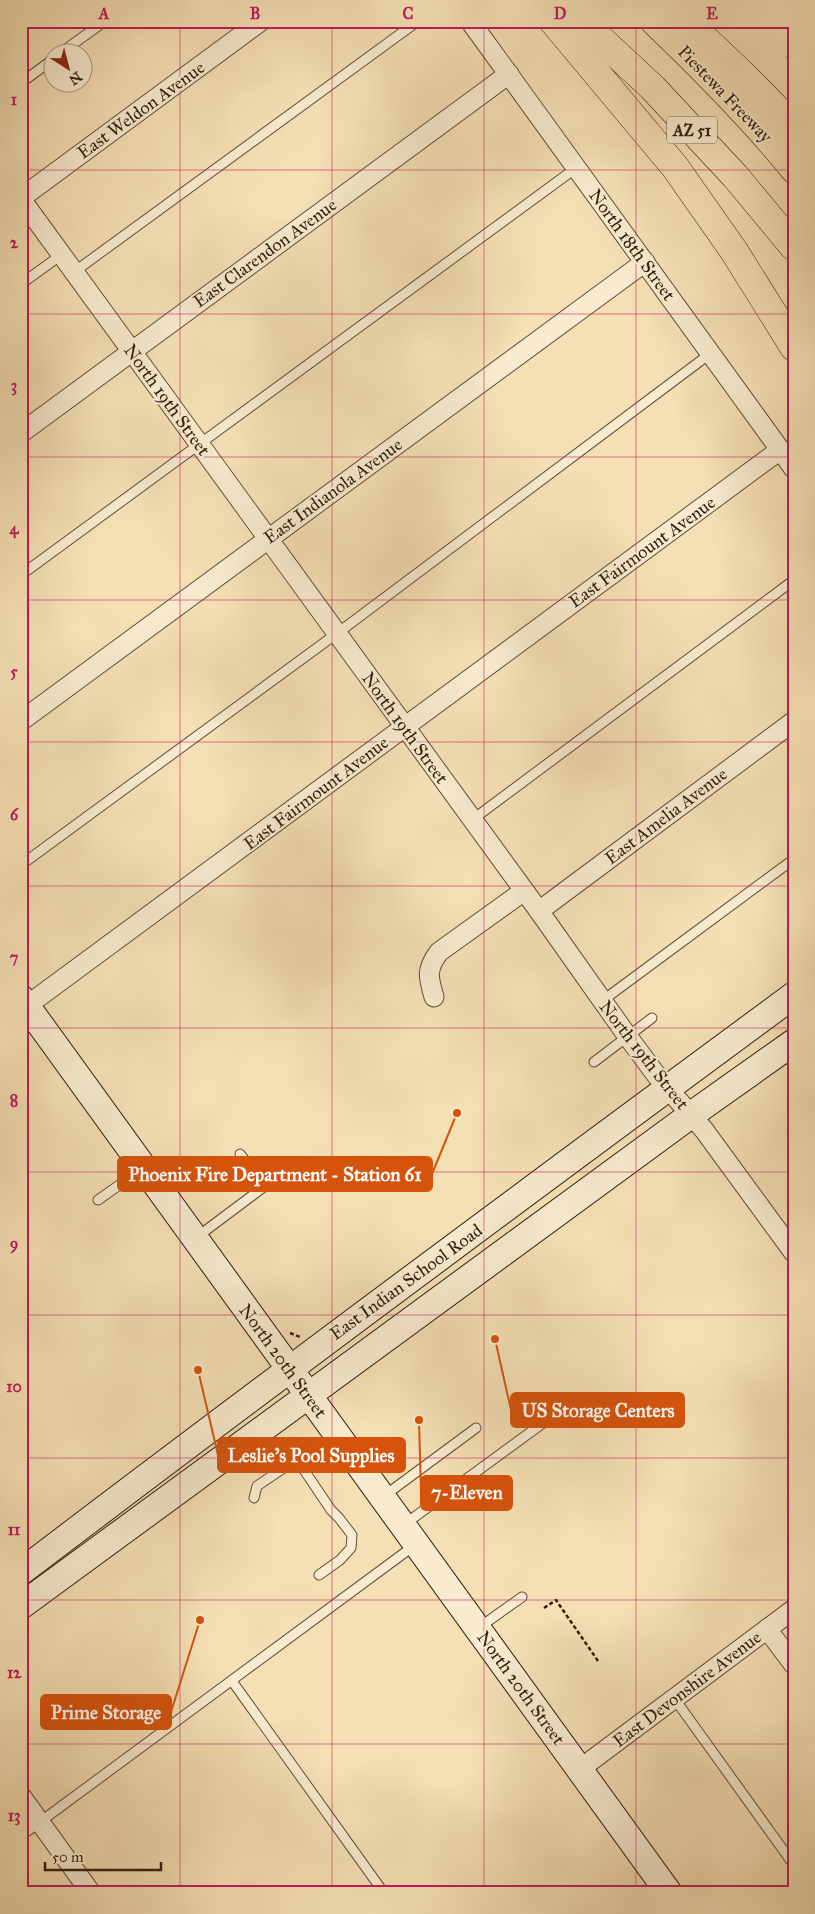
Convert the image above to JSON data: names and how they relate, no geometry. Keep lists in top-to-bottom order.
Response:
{
  "streets": {
    "highway": ["Piestewa Freeway", "AZ 51"],
    "main road": ["East Indian School Road", "North 20th Street"],
    "street": [
      "East Weldon Avenue",
      "North 18th Street",
      "East Clarendon Avenue",
      "North 19th Street",
      "East Indianola Avenue",
      "East Fairmount Avenue",
      "East Amelia Avenue",
      "East Devonshire Avenue"
    ]
  },
  "crossings": [
    ["East Weldon Avenue", "North 19th Street"],
    ["North 18th Street", "East Clarendon Avenue"],
    ["North 18th Street", "East Indianola Avenue"],
    ["North 18th Street", "East Fairmount Avenue"],
    ["East Clarendon Avenue", "North 19th Street"],
    ["North 19th Street", "East Indianola Avenue"],
    ["North 19th Street", "East Fairmount Avenue"],
    ["North 19th Street", "East Amelia Avenue"],
    ["North 19th Street", "East Indian School Road"],
    ["East Fairmount Avenue", "North 20th Street"],
    ["East Indian School Road", "North 20th Street"],
    ["North 20th Street", "East Devonshire Avenue"]
  ],
  "places": [
    "Phoenix Fire Department - Station 61",
    "US Storage Centers",
    "Leslie's Pool Supplies",
    "7-Eleven",
    "Prime Storage"
  ],
  "scale_bar": "50 m",
  "north": "bottom right",
  "grid": {
    "columns": [
      "A",
      "B",
      "C",
      "D",
      "E"
    ],
    "rows": [
      "1",
      "2",
      "3",
      "4",
      "5",
      "6",
      "7",
      "8",
      "9",
      "10",
      "11",
      "12",
      "13"
    ]
  }
}
